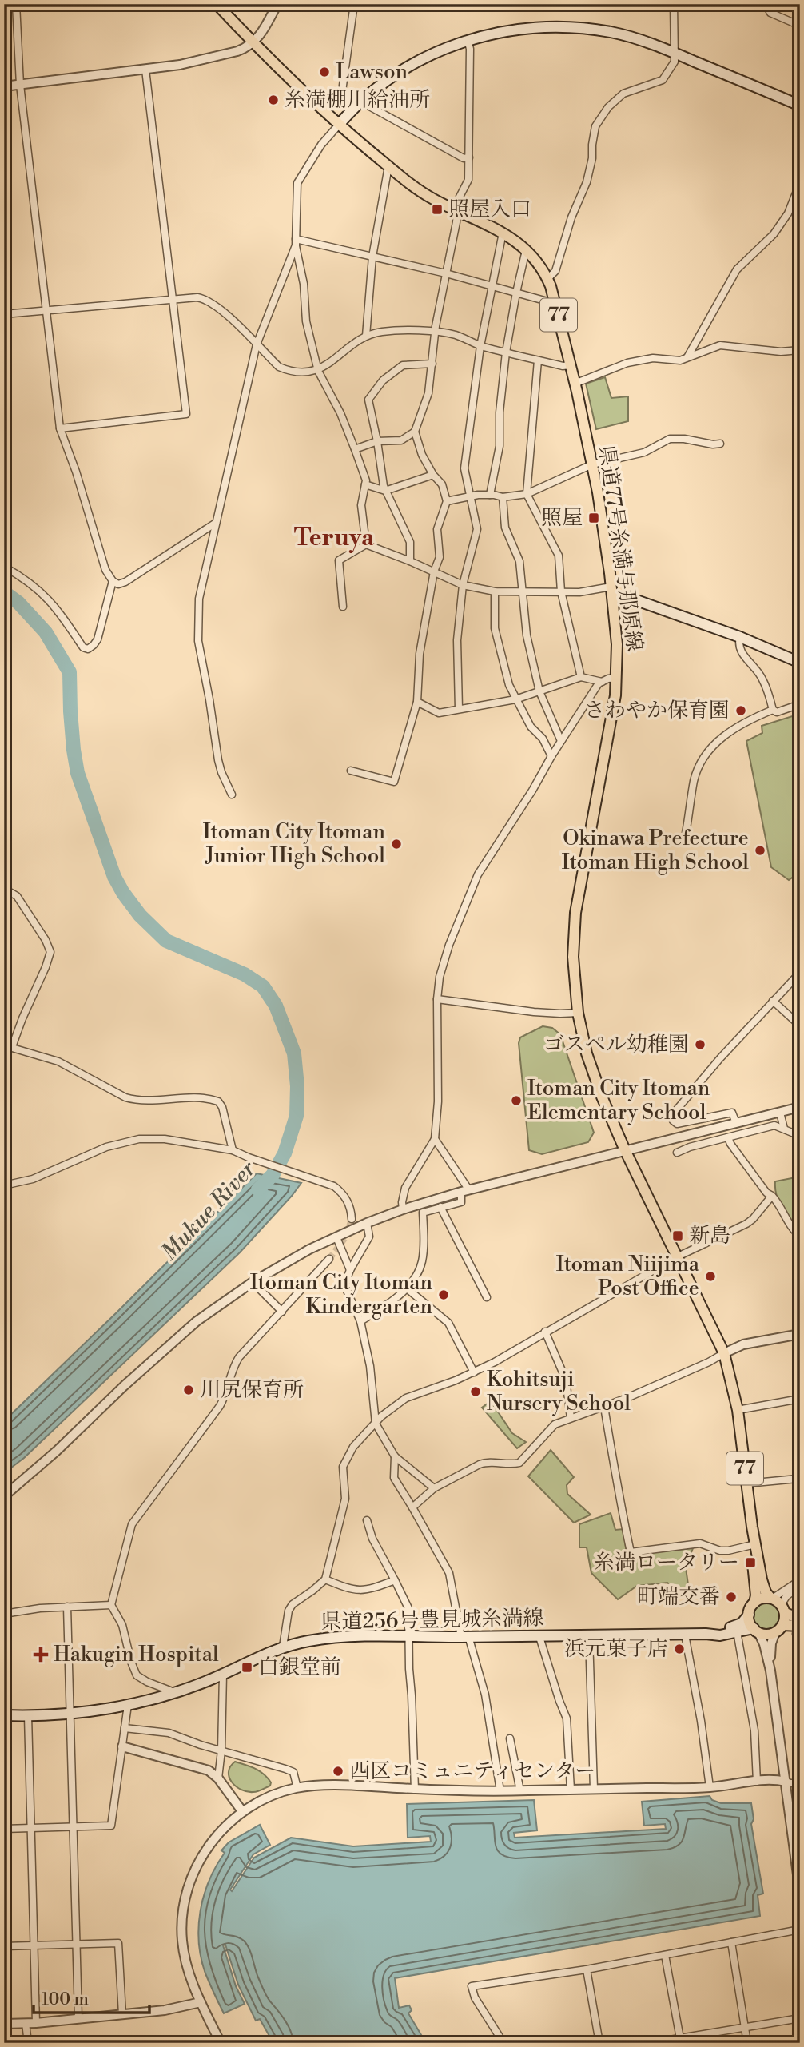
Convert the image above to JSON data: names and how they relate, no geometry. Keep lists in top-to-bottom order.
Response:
{
  "streets": {
    "main road": ["77", "県道77号糸満与那原線", "県道256号豊見城糸満線"]
  },
  "crossings": [
    ["77", "県道77号糸満与那原線"],
    ["77", "県道256号豊見城糸満線"],
    ["県道77号糸満与那原線", "県道256号豊見城糸満線"]
  ],
  "districts": ["Teruya"],
  "water": ["Mukue River"],
  "places": {
    "other": [
      "Lawson",
      "糸満棚川給油所",
      "さわやか保育園",
      "Itoman City Itoman Junior High School",
      "Okinawa Prefecture Itoman High School",
      "ゴスペル幼稚園",
      "Itoman City Itoman Elementary School",
      "Itoman Niijima Post Office",
      "Itoman City Itoman Kindergarten",
      "川尻保育所",
      "Kohitsuji Nursery School",
      "町端交番",
      "浜元菓子店",
      "西区コミュニティセンター"
    ],
    "transit": [
      "照屋入口",
      "照屋",
      "新島",
      "糸満ロータリー",
      "白銀堂前"
    ],
    "health": ["Hakugin Hospital"]
  },
  "scale_bar": "100 m"
}
